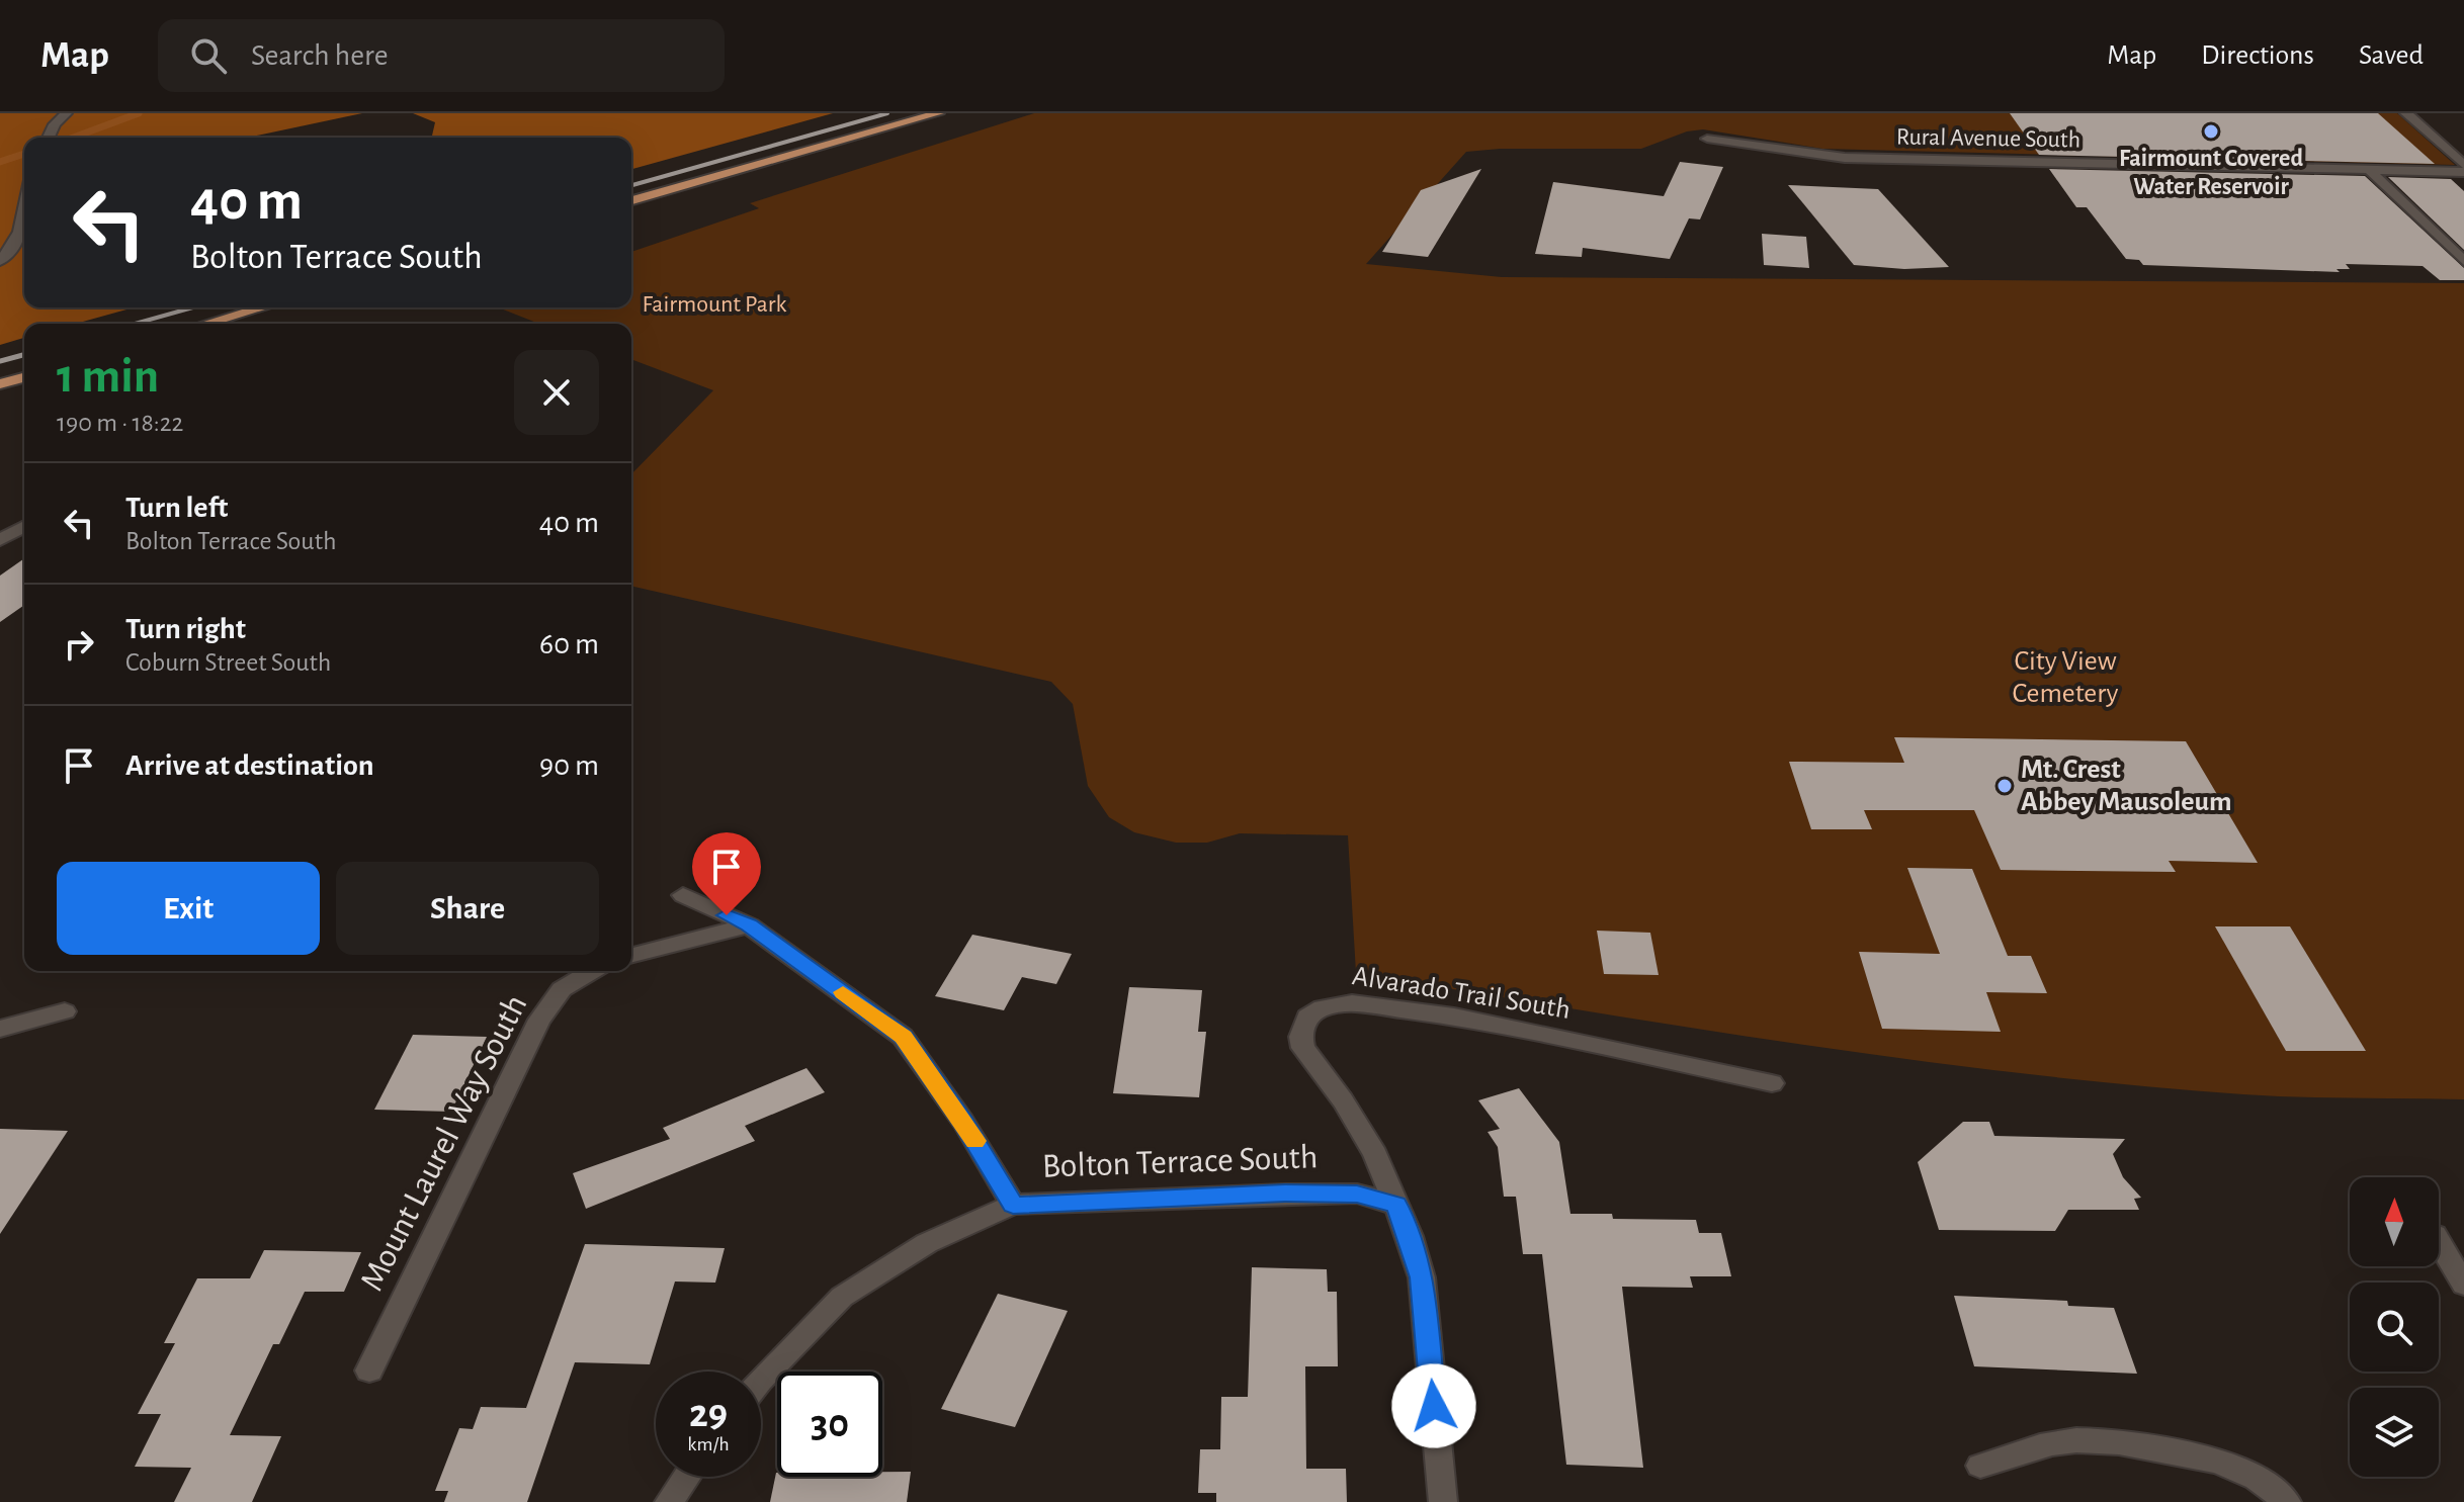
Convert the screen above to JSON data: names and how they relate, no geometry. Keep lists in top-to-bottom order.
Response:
{
  "streets": {
    "street": [
      "Rural Avenue South",
      "Alvarado Trail South",
      "Mount Laurel Way South",
      "Bolton Terrace South"
    ]
  },
  "crossings": [
    ["Alvarado Trail South", "Bolton Terrace South"]
  ],
  "parks": ["Fairmount Park", "City View Cemetery"],
  "places": ["Fairmount Covered Water Reservoir", "Mt. Crest Abbey Mausoleum"],
  "north": "top",
  "page": {
    "header": "Map",
    "search": "Search here",
    "nav": ["Map", "Directions", "Saved"],
    "turn": ["40 m", "Bolton Terrace South"],
    "heading": ["1 min", "190 m · 18:22"],
    "list": [
      {
        "name": "Turn left",
        "note": "Bolton Terrace South",
        "value": "40 m"
      },
      {
        "name": "Turn right",
        "note": "Coburn Street South",
        "value": "60 m"
      },
      {
        "name": "Arrive at destination",
        "value": "90 m"
      }
    ],
    "buttons": ["Exit", "Share"],
    "speed": "29 km/h",
    "limit": "30"
  }
}
